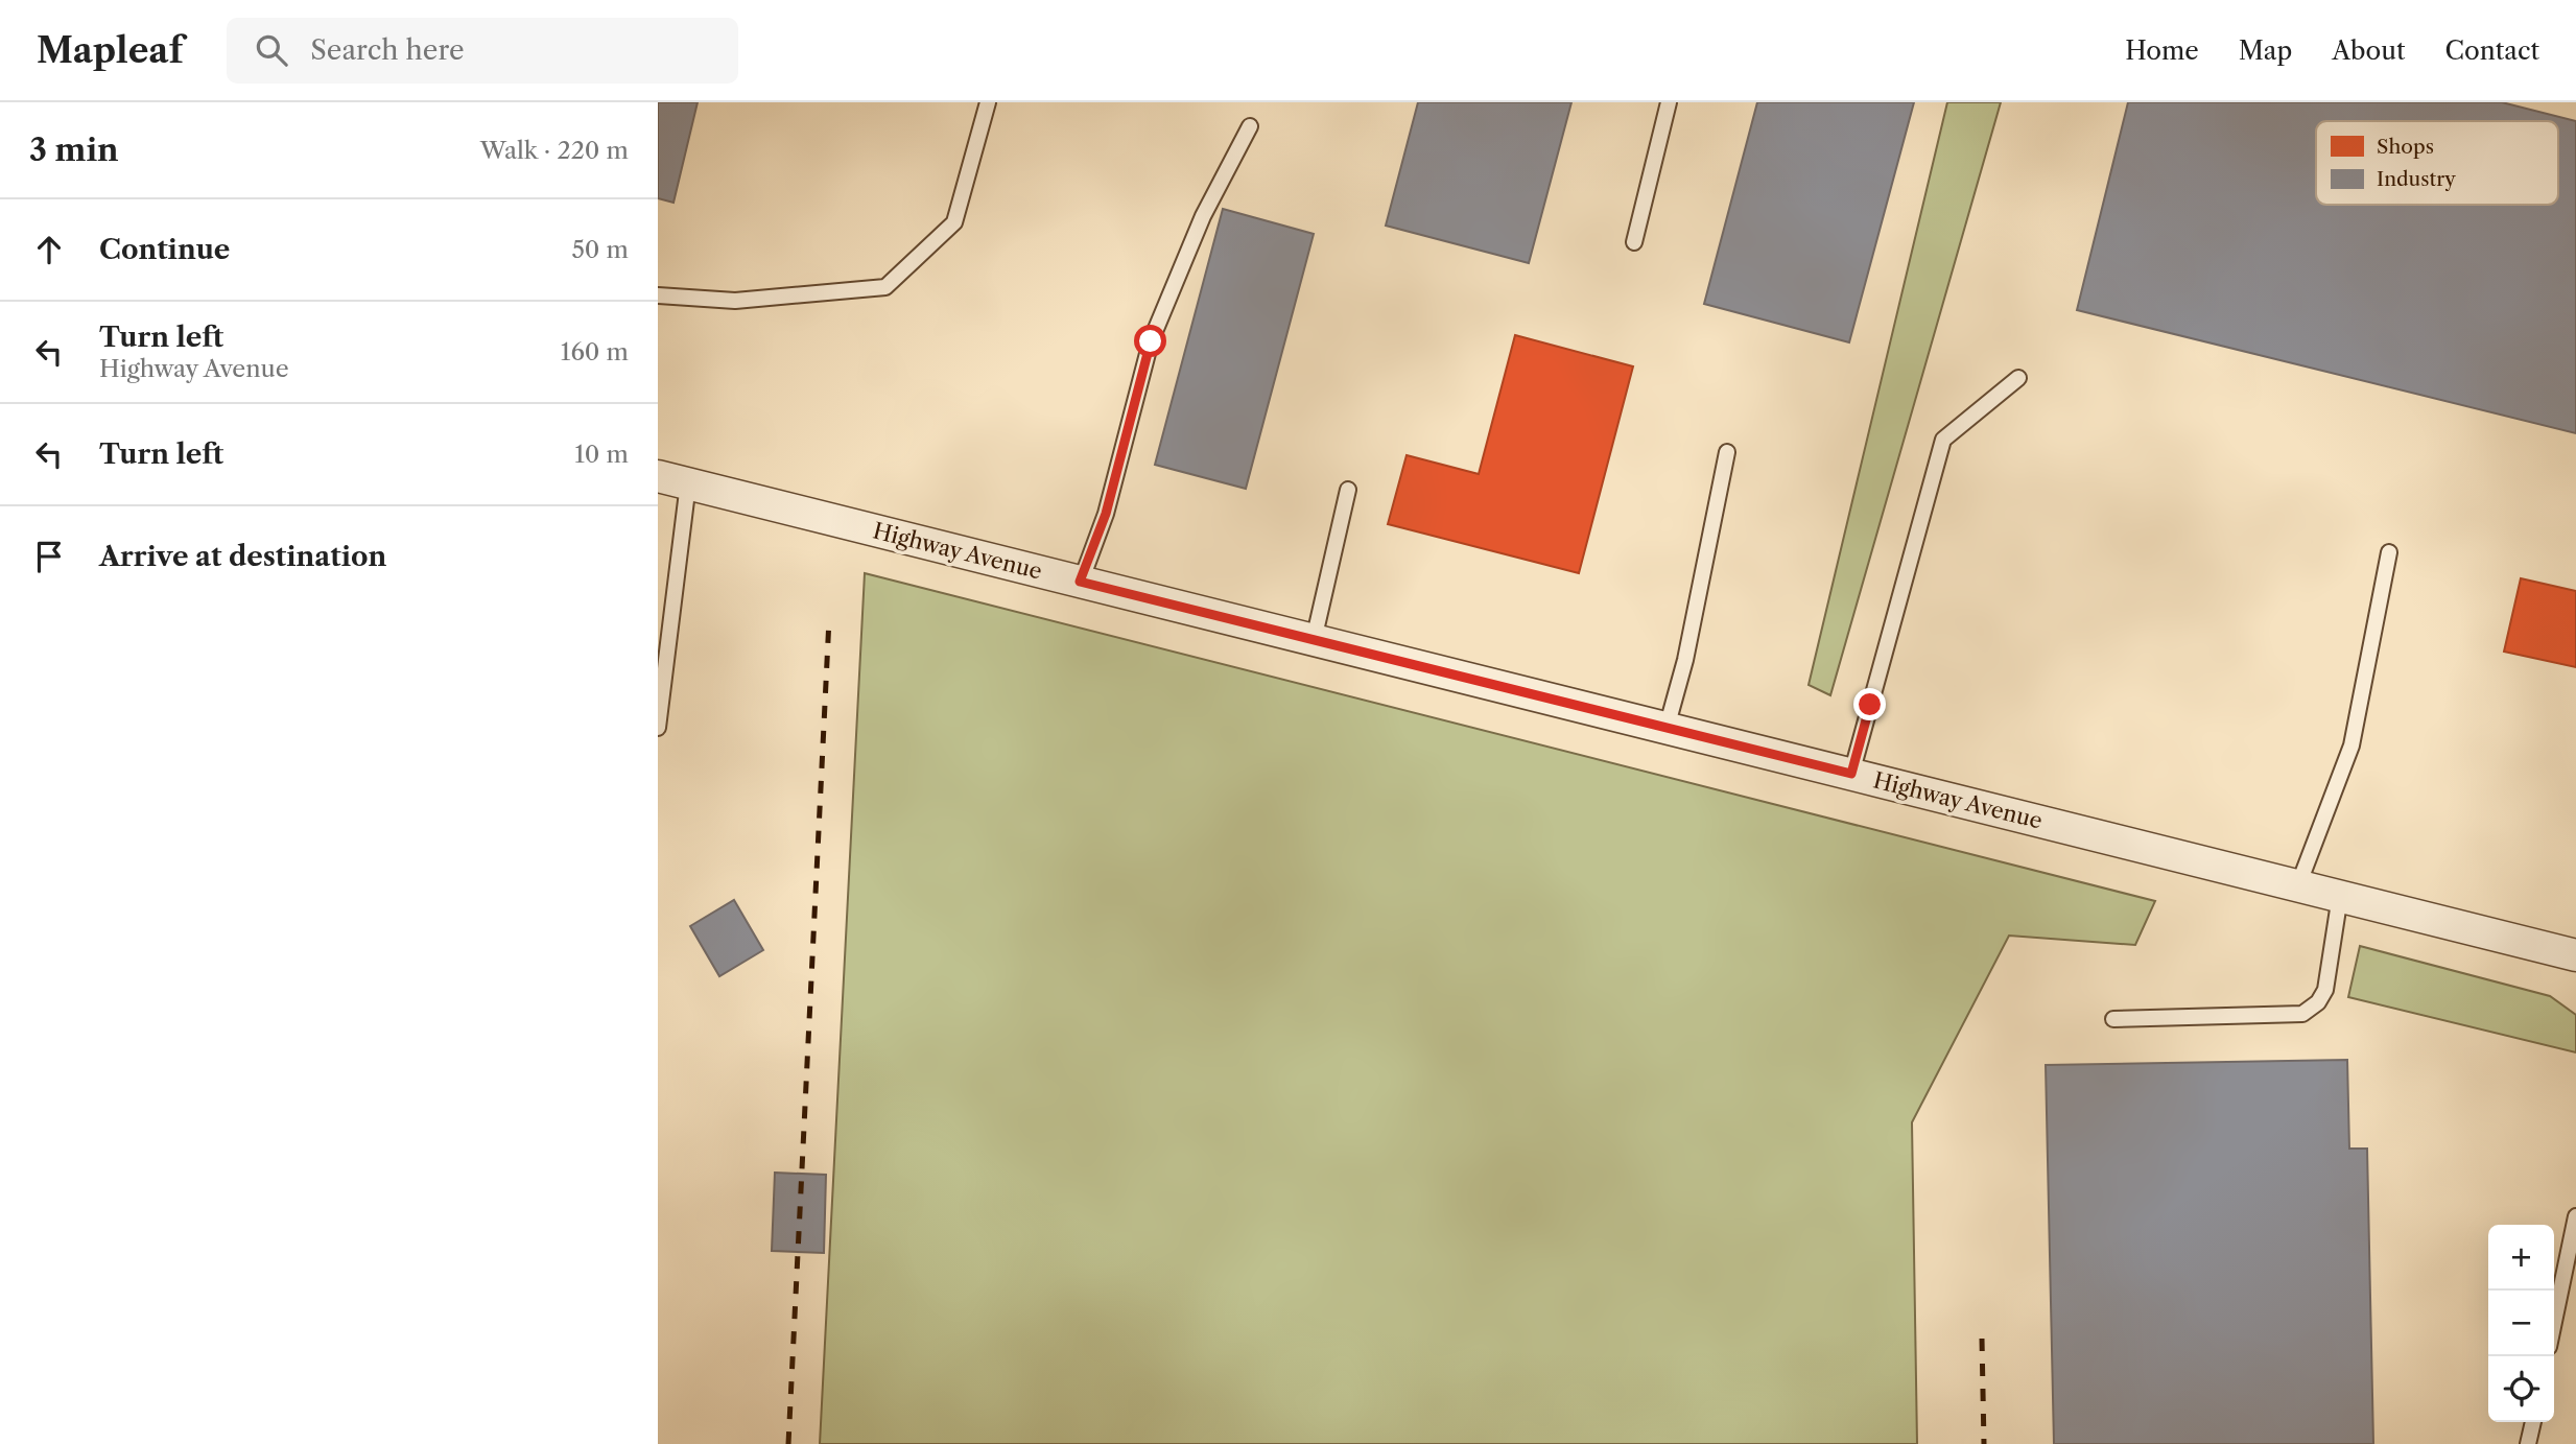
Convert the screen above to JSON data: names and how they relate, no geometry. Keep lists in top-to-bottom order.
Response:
{
  "streets": {
    "street": ["Highway Avenue"]
  },
  "legend": ["Shops", "Industry"],
  "page": {
    "header": "Mapleaf",
    "search": "Search here",
    "nav": [
      "Home",
      "Map",
      "About",
      "Contact"
    ],
    "heading": ["3 min", "Walk · 220 m"],
    "list": [
      ["Continue", "50 m"],
      ["Turn left", "Highway Avenue", "160 m"],
      ["Turn left", "10 m"],
      "Arrive at destination"
    ],
    "map_buttons": ["+", "−"]
  }
}
